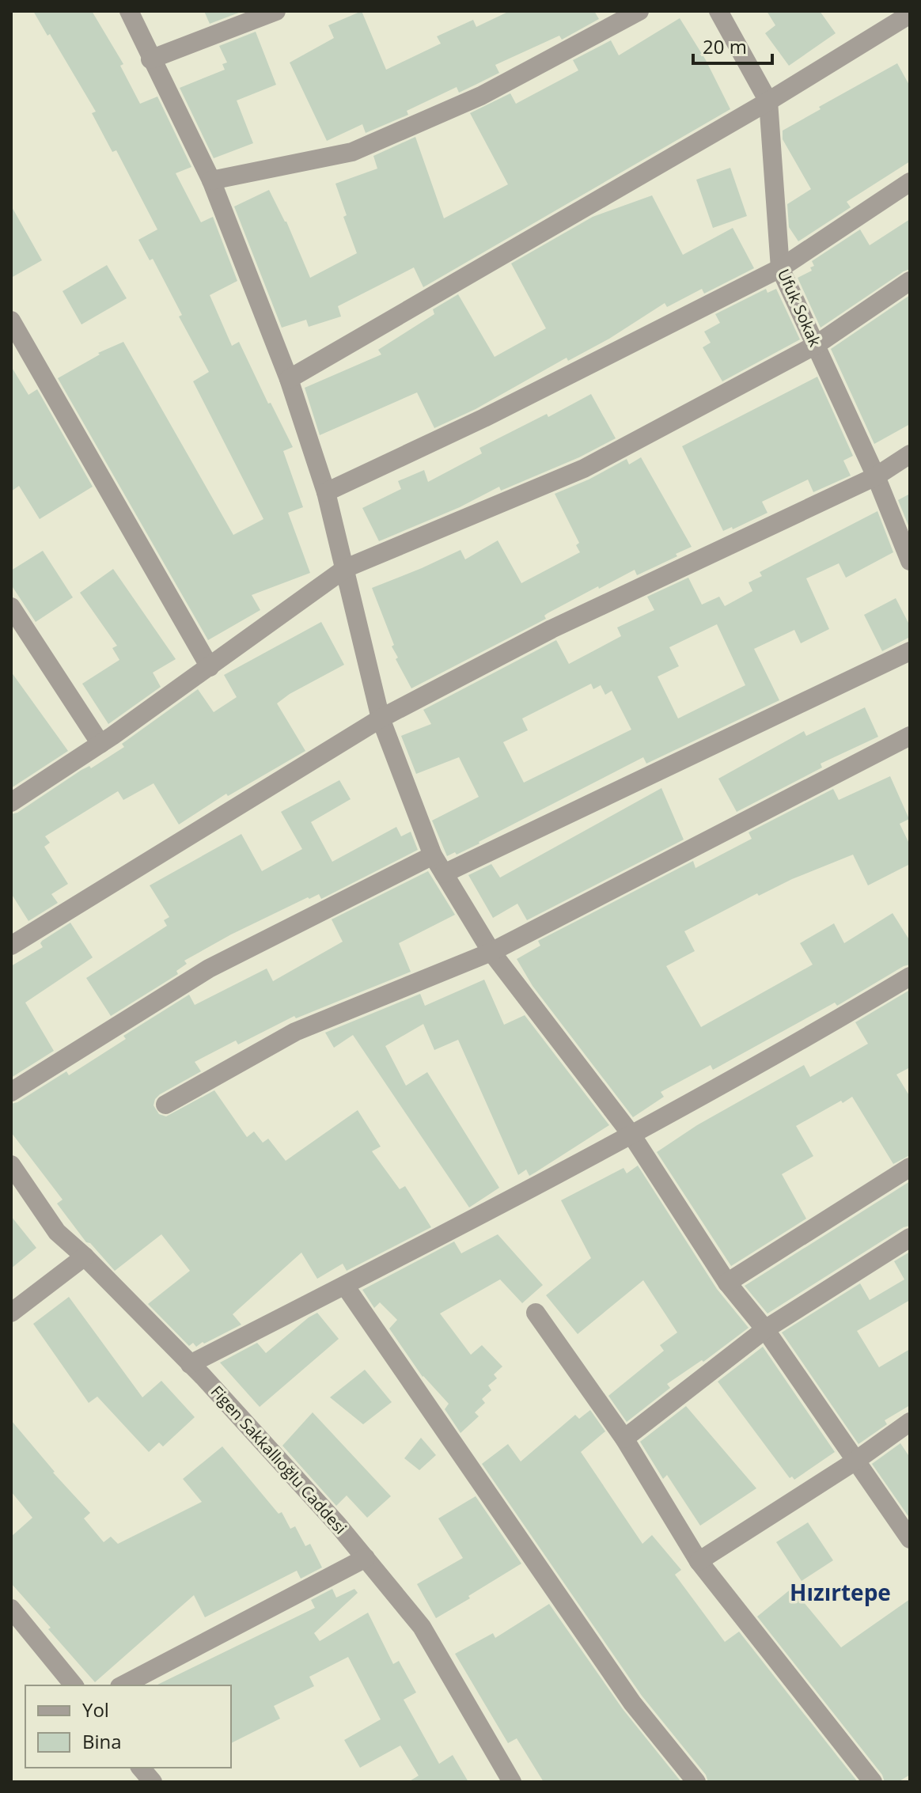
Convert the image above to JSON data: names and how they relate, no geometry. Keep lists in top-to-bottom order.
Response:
{
  "streets": {
    "street": ["Ufuk Sokak", "Figen Sakkallıoğlu Caddesi"]
  },
  "districts": ["Hızırtepe"],
  "legend": ["Yol", "Bina"],
  "scale_bar": "20 m"
}
